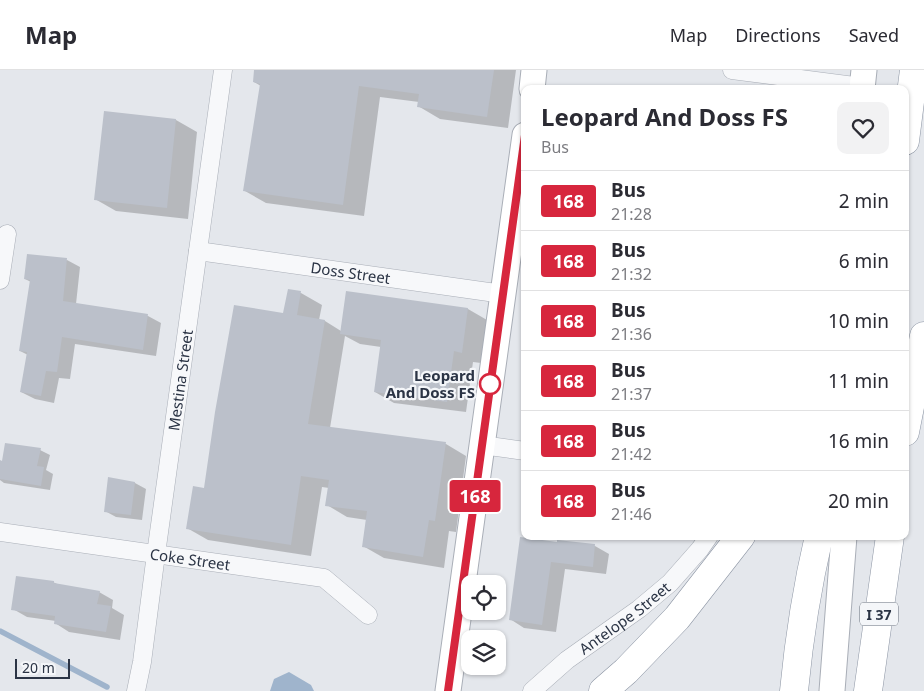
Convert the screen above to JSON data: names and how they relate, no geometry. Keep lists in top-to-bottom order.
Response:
{
  "streets": {
    "highway": ["I 37"],
    "street": [
      "Doss Street",
      "Mestina Street",
      "Coke Street",
      "Antelope Street"
    ]
  },
  "crossings": [
    ["Doss Street", "Mestina Street"],
    ["Mestina Street", "Coke Street"]
  ],
  "places": ["Leopard And Doss FS"],
  "lines": ["bus line 168"],
  "scale_bar": "20 m",
  "page": {
    "header": "Map",
    "nav": ["Map", "Directions", "Saved"],
    "on_map": "168",
    "heading": ["Leopard And Doss FS", "Bus"],
    "list": [
      {
        "mark": "168",
        "name": "Bus",
        "note": "21:28",
        "value": "2 min"
      },
      {
        "mark": "168",
        "name": "Bus",
        "note": "21:32",
        "value": "6 min"
      },
      {
        "mark": "168",
        "name": "Bus",
        "note": "21:36",
        "value": "10 min"
      },
      {
        "mark": "168",
        "name": "Bus",
        "note": "21:37",
        "value": "11 min"
      },
      {
        "mark": "168",
        "name": "Bus",
        "note": "21:42",
        "value": "16 min"
      },
      {
        "mark": "168",
        "name": "Bus",
        "note": "21:46",
        "value": "20 min"
      }
    ],
    "scale": "20 m"
  }
}
